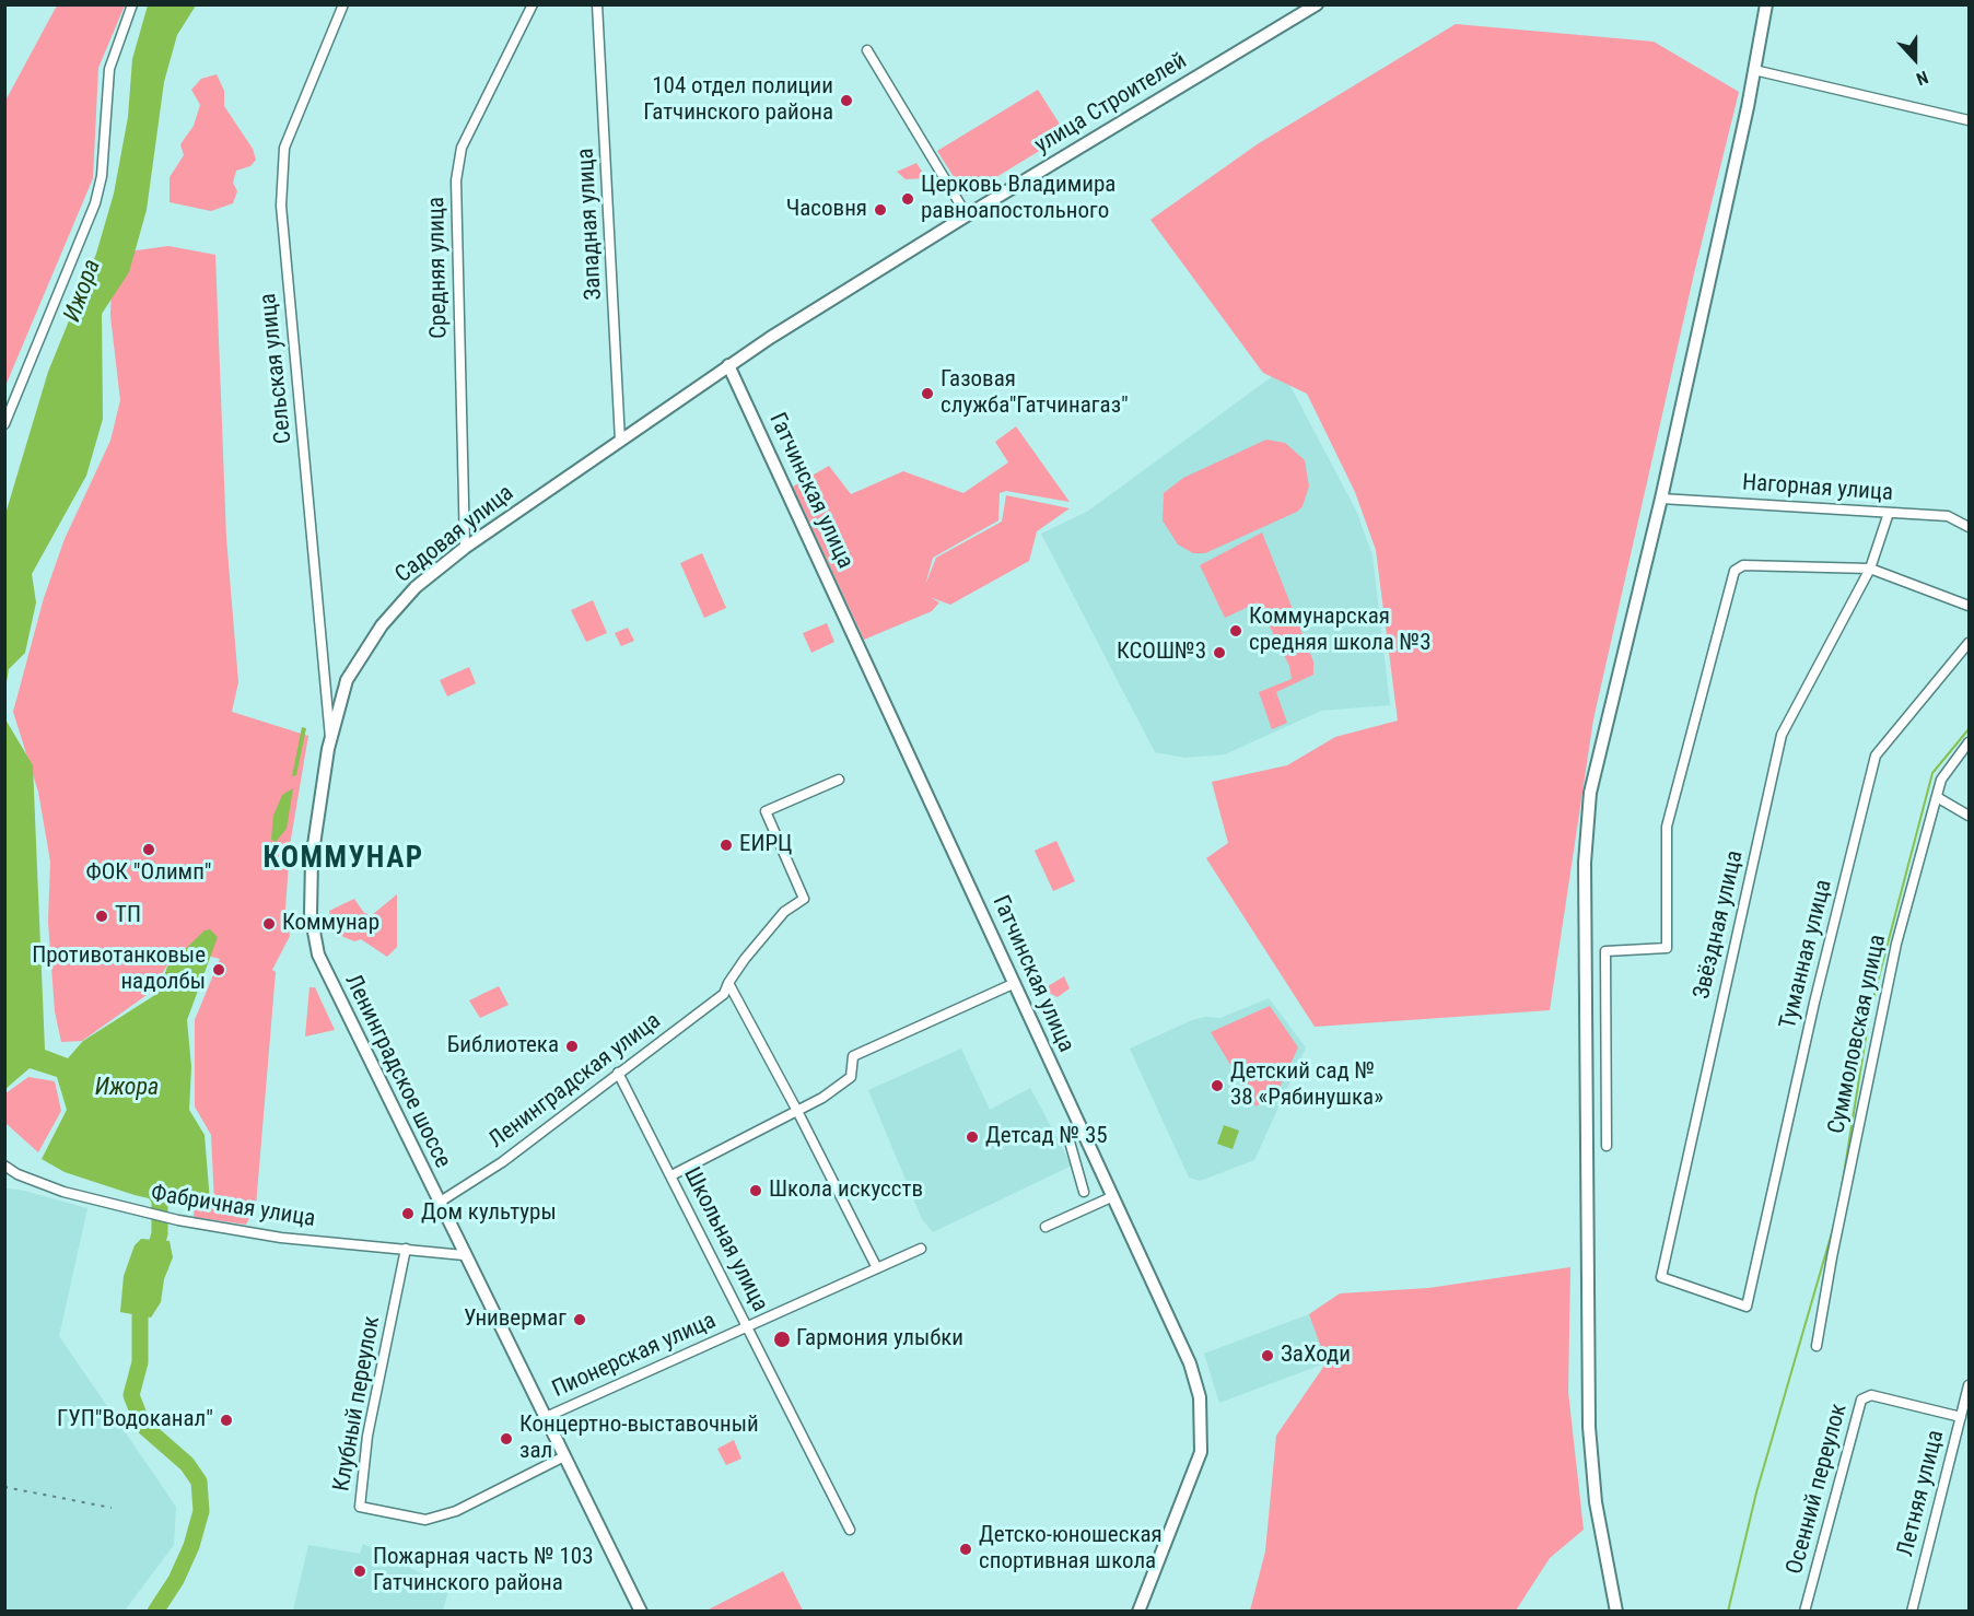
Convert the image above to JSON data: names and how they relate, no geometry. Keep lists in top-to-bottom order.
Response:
{
  "streets": {
    "main road": [
      "улица Строителей",
      "Гатчинская улица",
      "Садовая улица",
      "Ленинградское шоссе"
    ],
    "street": [
      "Западная улица",
      "Средняя улица",
      "Сельская улица",
      "Нагорная улица",
      "Звёздная улица",
      "Туманная улица",
      "Суммоловская улица",
      "Ленинградская улица",
      "Фабричная улица",
      "Школьная улица",
      "Пионерская улица",
      "Клубный переулок",
      "Осенний переулок",
      "Летняя улица"
    ]
  },
  "crossings": [
    ["улица Строителей", "Гатчинская улица"],
    ["улица Строителей", "Садовая улица"],
    ["Западная улица", "Садовая улица"],
    ["Средняя улица", "Садовая улица"],
    ["Сельская улица", "Садовая улица"],
    ["Нагорная улица", "Звёздная улица"],
    ["Гатчинская улица", "Садовая улица"],
    ["Садовая улица", "Ленинградское шоссе"],
    ["Звёздная улица", "Туманная улица"],
    ["Ленинградское шоссе", "Ленинградская улица"],
    ["Ленинградское шоссе", "Фабричная улица"],
    ["Ленинградское шоссе", "Пионерская улица"],
    ["Ленинградское шоссе", "Клубный переулок"],
    ["Ленинградская улица", "Школьная улица"],
    ["Фабричная улица", "Клубный переулок"],
    ["Школьная улица", "Пионерская улица"],
    ["Осенний переулок", "Летняя улица"]
  ],
  "districts": ["КОММУНАР"],
  "water": ["Ижора"],
  "places": [
    "104 отдел полиции Гатчинского района",
    "Церковь Владимира равноапостольного",
    "Часовня",
    "Газовая служба\"Гатчинагаз\"",
    "Коммунарская средняя школа №3",
    "КСОШ№3",
    "ЕИРЦ",
    "ФОК \"Олимп\"",
    "ТП",
    "Коммунар",
    "Противотанковые надолбы",
    "Библиотека",
    "Детский сад № 38 «Рябинушка»",
    "Детсад № 35",
    "Школа искусств",
    "Дом культуры",
    "Универмаг",
    "Гармония улыбки",
    "ЗаХоди",
    "ГУП\"Водоканал\"",
    "Концертно-выставочный зал",
    "Детско-юношеская спортивная школа",
    "Пожарная часть № 103 Гатчинского района"
  ],
  "north": "bottom"
}
